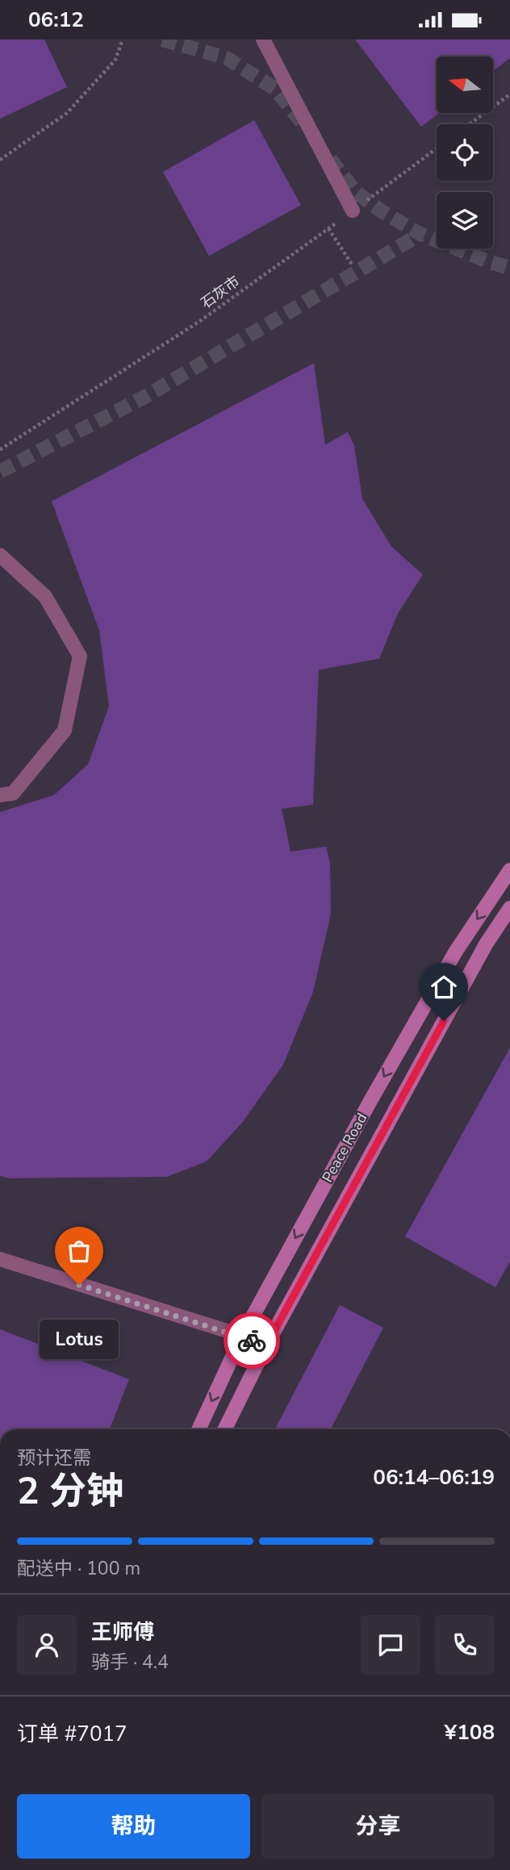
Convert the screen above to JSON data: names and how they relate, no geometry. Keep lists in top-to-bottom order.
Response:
{
  "streets": {
    "main road": ["Peace Road"],
    "path": ["石灰市"]
  },
  "places": ["Lotus"],
  "north": "left",
  "page": {
    "status": "06:12",
    "bubble": "Lotus",
    "heading": ["2 分钟", "预计还需", "06:14–06:19"],
    "panel": [
      "王师傅",
      "骑手 · 4.4",
      "订单 #7017",
      "¥108"
    ],
    "bar": "配送中 · 100 m",
    "buttons": ["帮助", "分享"]
  }
}
